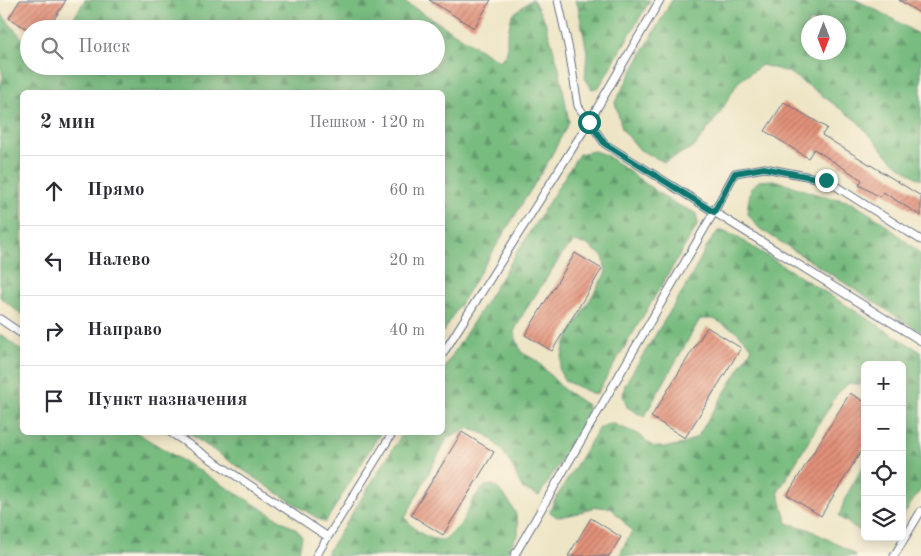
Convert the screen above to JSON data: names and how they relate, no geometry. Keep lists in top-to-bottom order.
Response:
{
  "north": "bottom",
  "page": {
    "search": "Поиск",
    "heading": ["2 мин", "Пешком · 120 m"],
    "list": [
      ["Прямо", "60 m"],
      ["Налево", "20 m"],
      ["Направо", "40 m"],
      "Пункт назначения"
    ],
    "map_buttons": ["+", "−"]
  }
}
